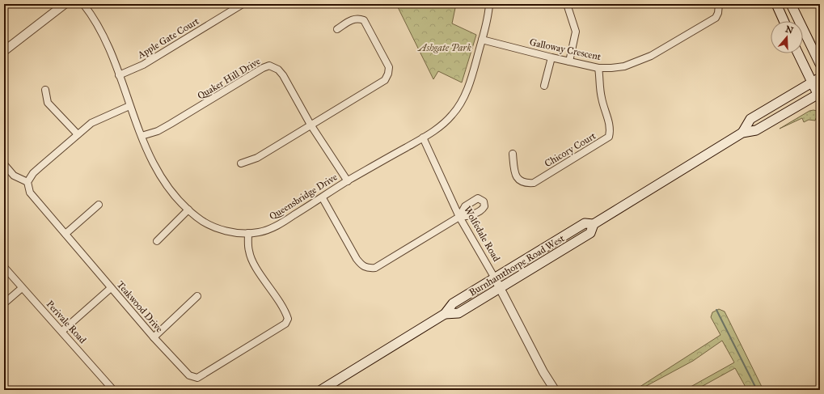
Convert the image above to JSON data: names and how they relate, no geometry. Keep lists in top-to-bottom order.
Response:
{
  "streets": {
    "main road": ["Burnhamthorpe Road West"],
    "street": [
      "Apple Gate Court",
      "Galloway Crescent",
      "Quaker Hill Drive",
      "Chicory Court",
      "Queensbridge Drive",
      "Wolfedale Road",
      "Teakwood Drive",
      "Perivale Road"
    ]
  },
  "crossings": [
    ["Apple Gate Court", "Queensbridge Drive"],
    ["Galloway Crescent", "Chicory Court"],
    ["Galloway Crescent", "Queensbridge Drive"],
    ["Quaker Hill Drive", "Queensbridge Drive"],
    ["Queensbridge Drive", "Wolfedale Road"],
    ["Queensbridge Drive", "Teakwood Drive"],
    ["Wolfedale Road", "Burnhamthorpe Road West"]
  ],
  "parks": ["Ashgate Park"],
  "north": "top"
}
